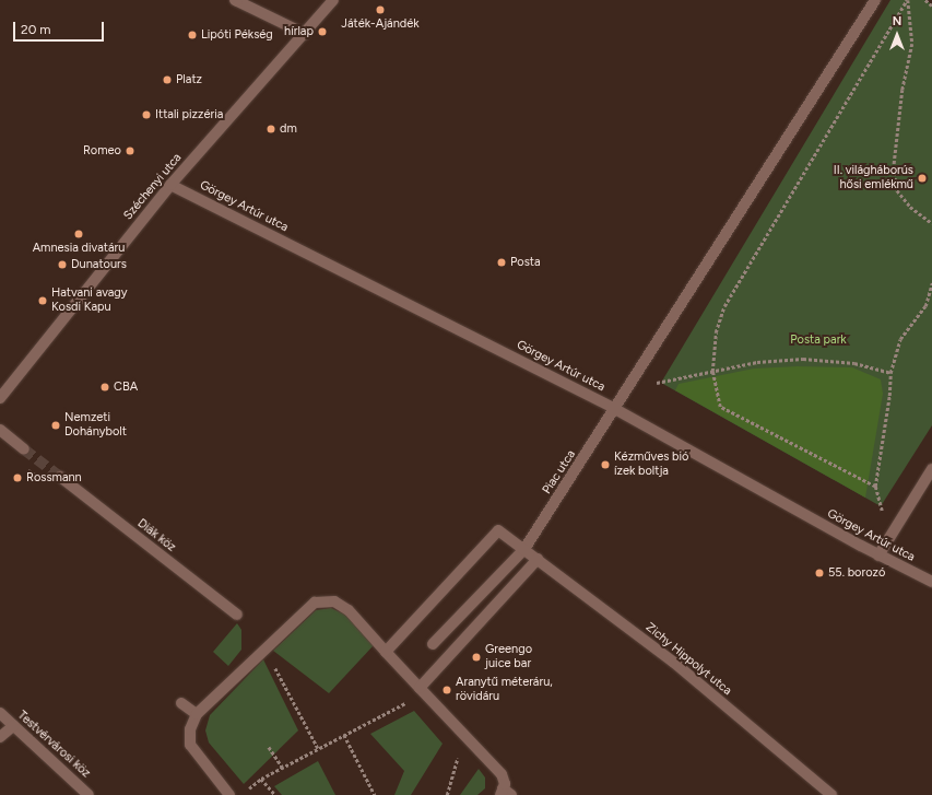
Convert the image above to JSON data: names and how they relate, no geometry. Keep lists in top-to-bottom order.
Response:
{
  "streets": {
    "street": [
      "Széchenyi utca",
      "Görgey Artúr utca",
      "Piac utca",
      "Diák köz",
      "Zichy Hippolyt utca",
      "Testvérvárosi köz"
    ]
  },
  "crossings": [
    ["Széchenyi utca", "Görgey Artúr utca"],
    ["Görgey Artúr utca", "Piac utca"],
    ["Piac utca", "Zichy Hippolyt utca"]
  ],
  "parks": ["Posta park"],
  "places": [
    "Játék-Ajándék",
    "hírlap",
    "Lipóti Pékség",
    "Platz",
    "Ittali pizzéria",
    "dm",
    "Romeo",
    "II. világháborús hősi emlékmű",
    "Amnesia divatáru",
    "Posta",
    "Dunatours",
    "Hatvani avagy Kosdi Kapu",
    "CBA",
    "Nemzeti Dohánybolt",
    "Kézműves bió ízek boltja",
    "Rossmann",
    "55. borozó",
    "Greengo juice bar",
    "Aranytű méteráru, rövidáru"
  ],
  "scale_bar": "20 m",
  "north": "top"
}
